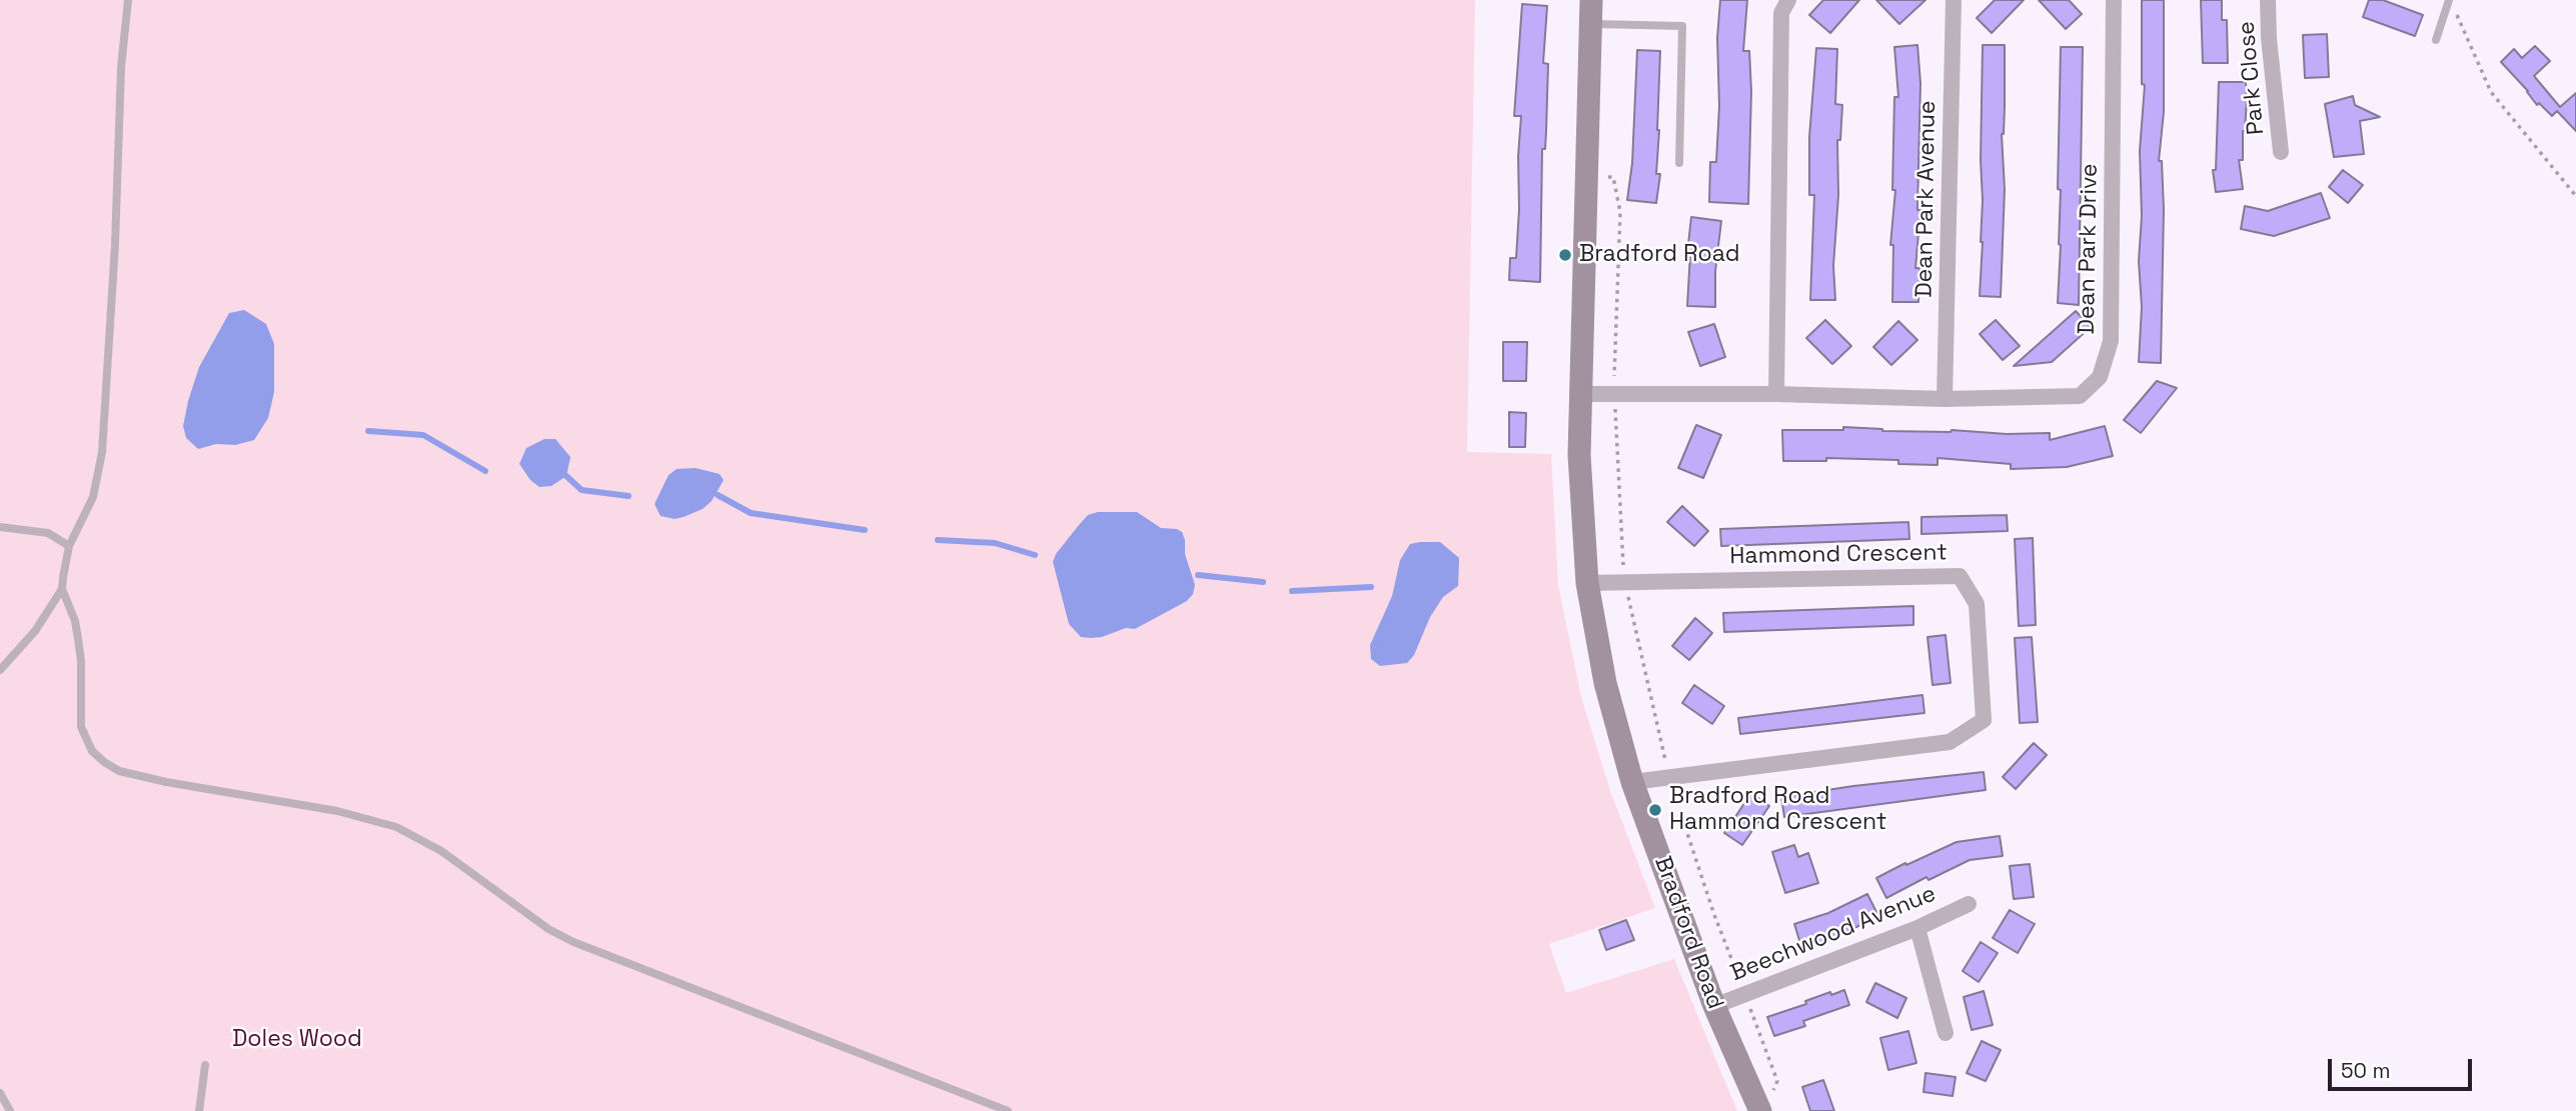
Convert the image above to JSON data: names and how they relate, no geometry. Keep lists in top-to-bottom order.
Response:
{
  "streets": {
    "main road": ["Bradford Road"],
    "street": [
      "Park Close",
      "Dean Park Avenue",
      "Dean Park Drive",
      "Hammond Crescent",
      "Beechwood Avenue"
    ]
  },
  "crossings": [
    ["Dean Park Avenue", "Dean Park Drive"],
    ["Dean Park Drive", "Bradford Road"],
    ["Hammond Crescent", "Bradford Road"],
    ["Bradford Road", "Beechwood Avenue"]
  ],
  "parks": ["Doles Wood"],
  "places": ["Bradford Road", "Bradford Road Hammond Crescent"],
  "scale_bar": "50 m"
}
